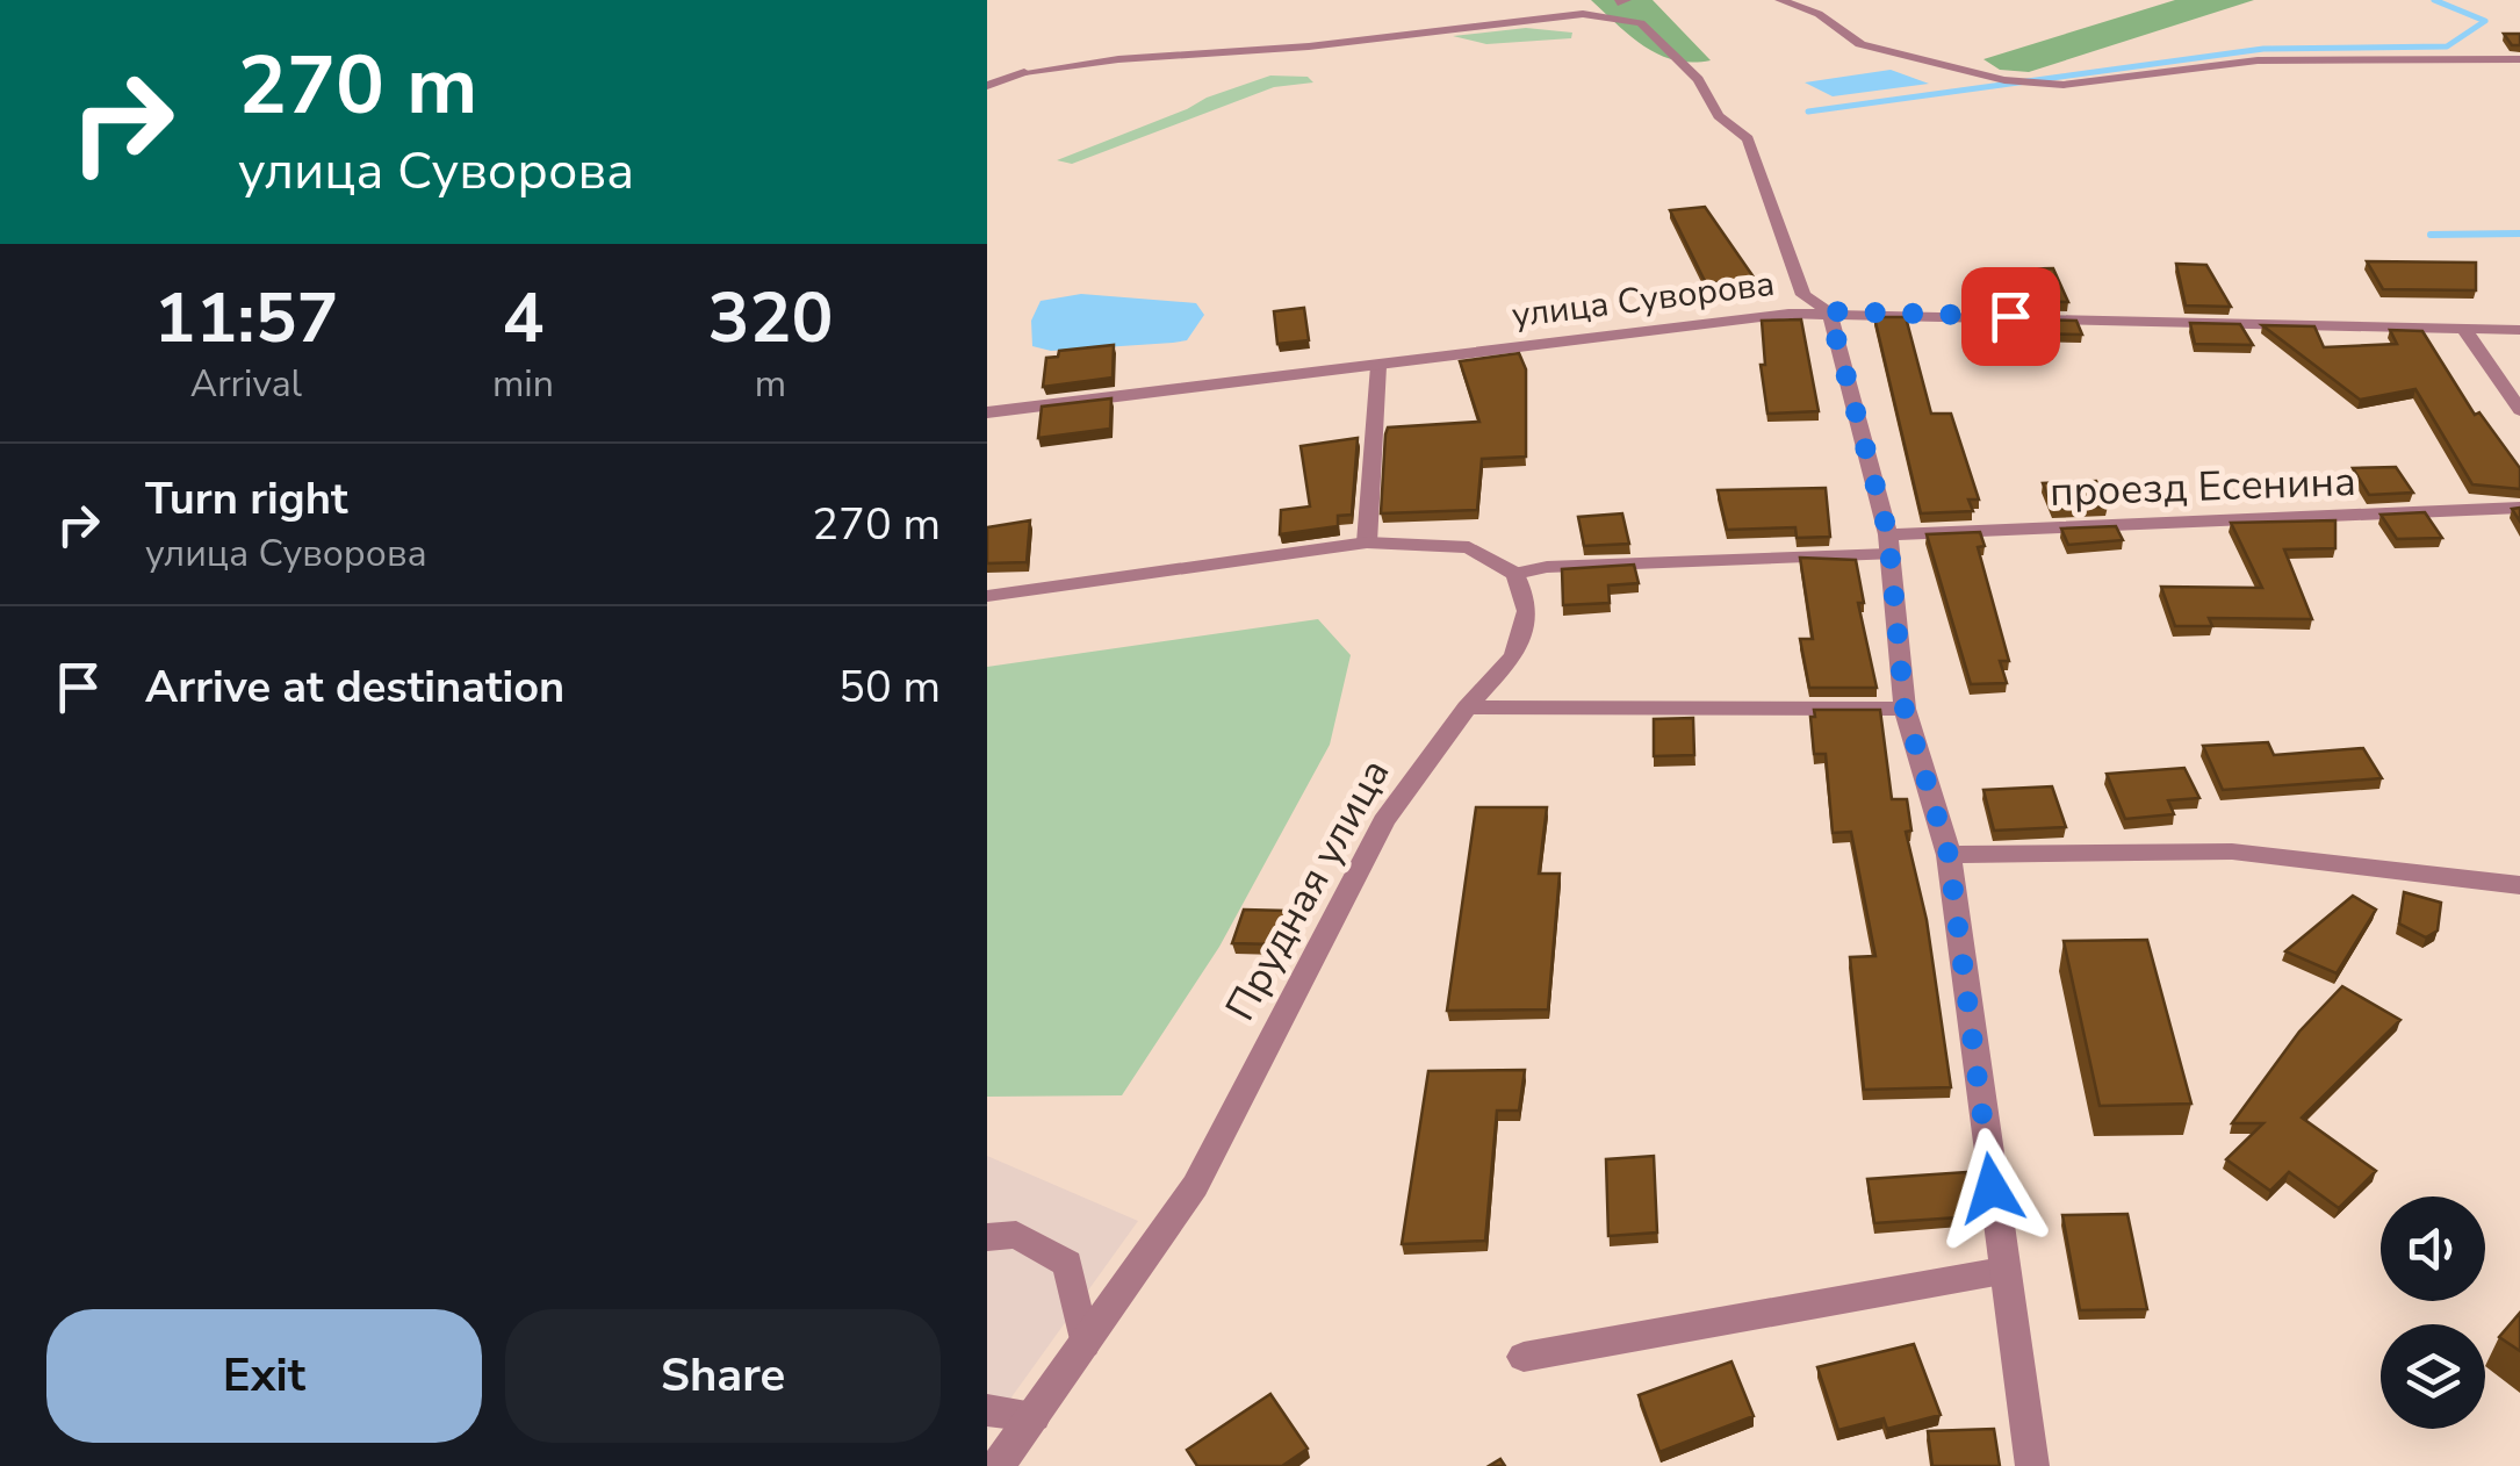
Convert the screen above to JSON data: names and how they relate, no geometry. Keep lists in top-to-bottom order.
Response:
{
  "streets": {
    "street": ["улица Суворова", "проезд Есенина", "Прудная улица"]
  },
  "crossings": [
    ["проезд Есенина", "Прудная улица"]
  ],
  "page": {
    "turn": ["270 m", "улица Суворова"],
    "eta": [
      "11:57",
      "Arrival",
      "4",
      "min",
      "320",
      "m"
    ],
    "list": [
      {
        "name": "Turn right",
        "note": "улица Суворова",
        "value": "270 m"
      },
      {
        "name": "Arrive at destination",
        "value": "50 m"
      }
    ],
    "buttons": ["Exit", "Share"]
  }
}
